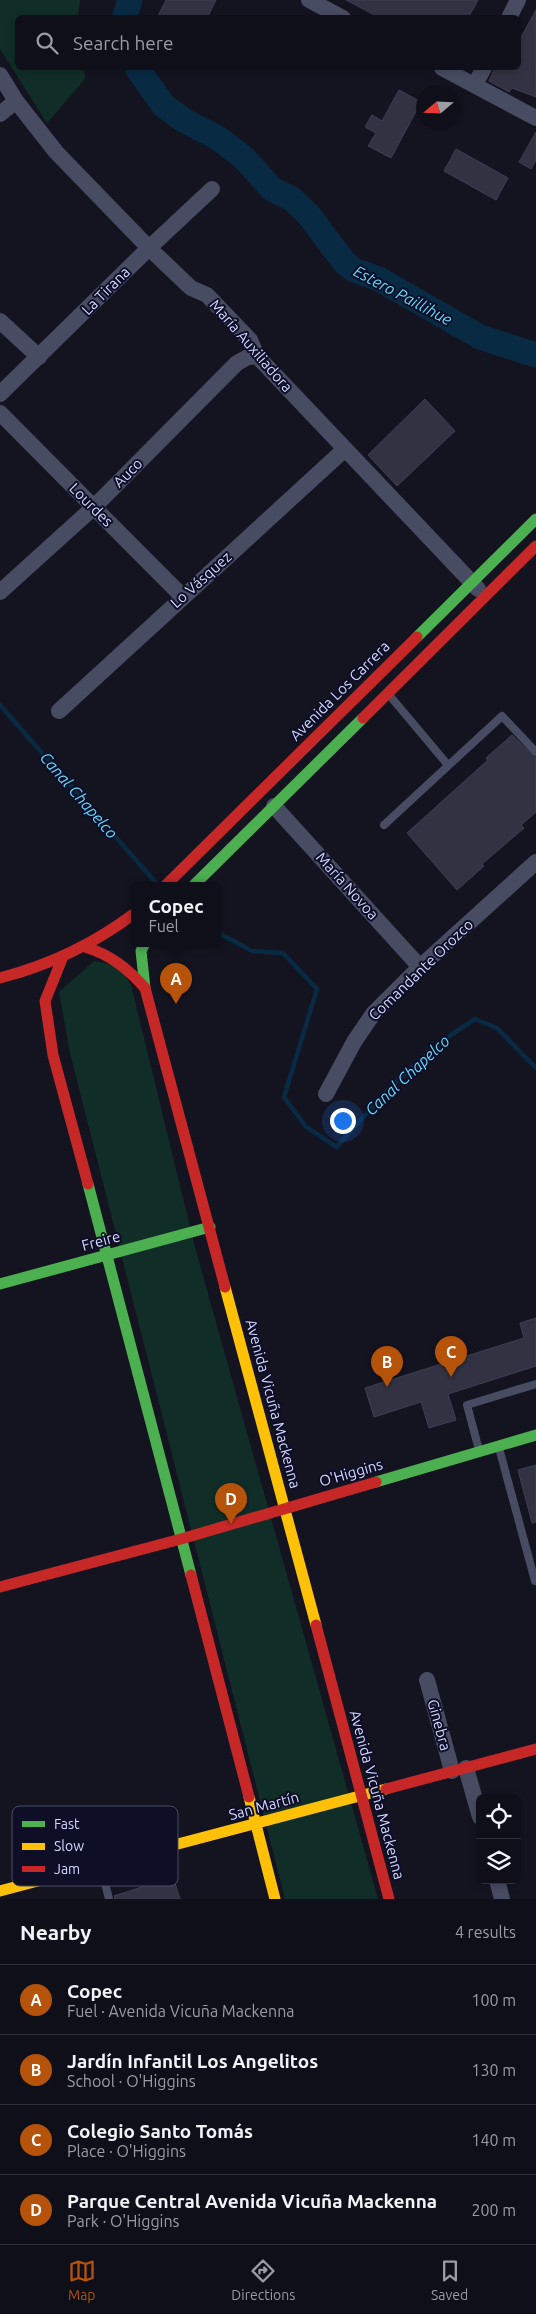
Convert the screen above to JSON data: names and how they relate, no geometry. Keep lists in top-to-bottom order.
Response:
{
  "streets": {
    "main road": [
      "Avenida Los Carrera",
      "Freire",
      "Avenida Vicuña Mackenna",
      "O'Higgins",
      "San Martín"
    ],
    "street": [
      "La Tirana",
      "María Auxiliadora",
      "Auco",
      "Lourdes",
      "Lo Vásquez",
      "María Novoa",
      "Comandante Orozco",
      "Ginebra"
    ]
  },
  "crossings": [
    ["La Tirana", "María Auxiliadora"],
    ["María Auxiliadora", "Auco"],
    ["María Auxiliadora", "Lo Vásquez"],
    ["María Auxiliadora", "Avenida Los Carrera"],
    ["Auco", "Lourdes"],
    ["Lourdes", "Lo Vásquez"],
    ["María Novoa", "Comandante Orozco"],
    ["Freire", "Avenida Vicuña Mackenna"],
    ["Avenida Vicuña Mackenna", "O'Higgins"],
    ["Avenida Vicuña Mackenna", "San Martín"],
    ["Ginebra", "San Martín"]
  ],
  "water": ["Estero Paillihue", "Canal Chapelco"],
  "legend": ["Fast", "Slow", "Jam"],
  "north": "left",
  "page": {
    "search": "Search here",
    "popup": ["Copec", "Fuel"],
    "pins": [
      "A",
      "C",
      "B",
      "D"
    ],
    "heading": ["Nearby", "4 results"],
    "list": [
      {
        "mark": "A",
        "name": "Copec",
        "note": "Fuel · Avenida Vicuña Mackenna",
        "value": "100 m"
      },
      {
        "mark": "B",
        "name": "Jardín Infantil Los Angelitos",
        "note": "School · O'Higgins",
        "value": "130 m"
      },
      {
        "mark": "C",
        "name": "Colegio Santo Tomás",
        "note": "Place · O'Higgins",
        "value": "140 m"
      },
      {
        "mark": "D",
        "name": "Parque Central Avenida Vicuña Mackenna",
        "note": "Park · O'Higgins",
        "value": "200 m"
      }
    ],
    "nav": ["Map", "Directions", "Saved"]
  }
}
